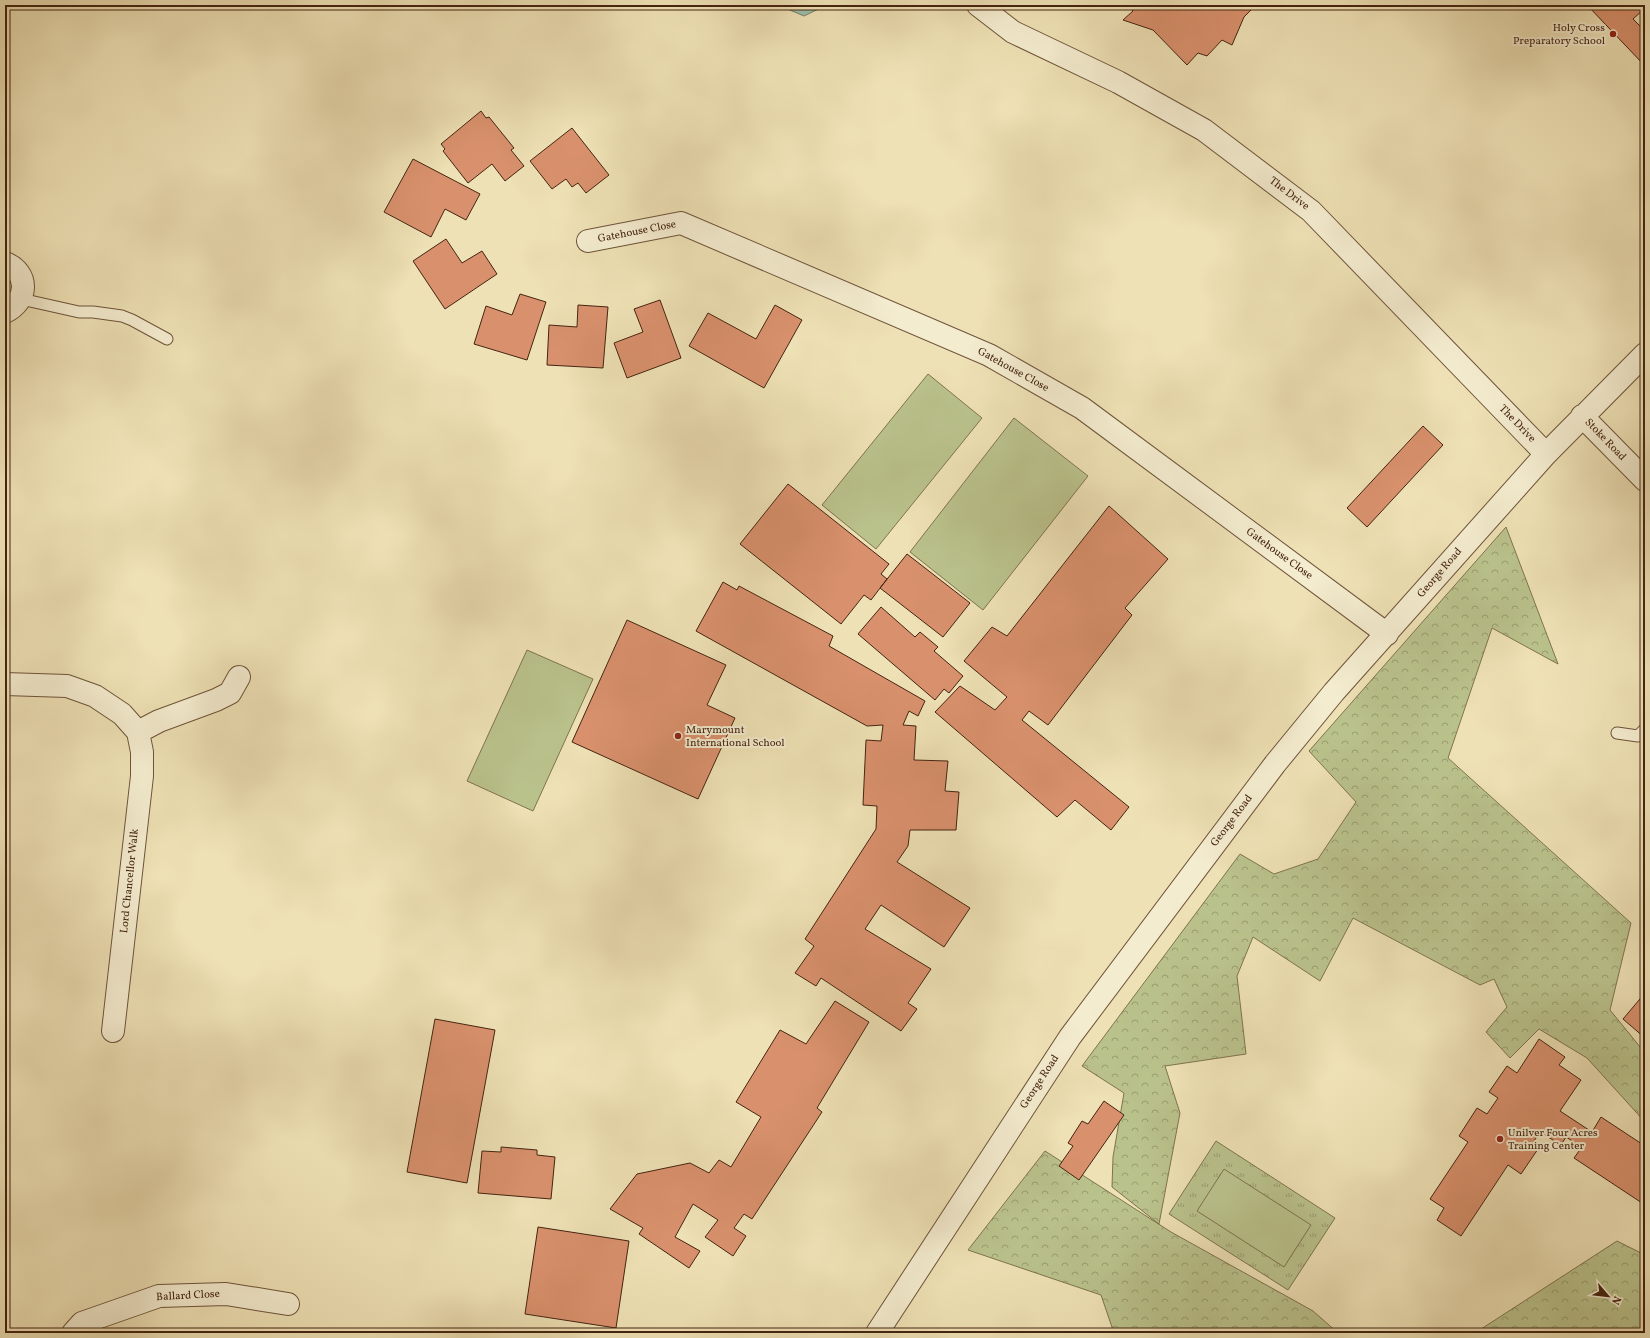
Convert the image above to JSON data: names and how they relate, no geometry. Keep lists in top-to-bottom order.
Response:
{
  "streets": {
    "street": [
      "The Drive",
      "Gatehouse Close",
      "Stoke Road",
      "George Road",
      "Lord Chancellor Walk",
      "Ballard Close"
    ]
  },
  "crossings": [
    ["The Drive", "George Road"],
    ["Gatehouse Close", "George Road"],
    ["Stoke Road", "George Road"]
  ],
  "places": ["Holy Cross Preparatory School", "Marymount International School", "Unilver Four Acres Training Center"],
  "north": "bottom right"
}
